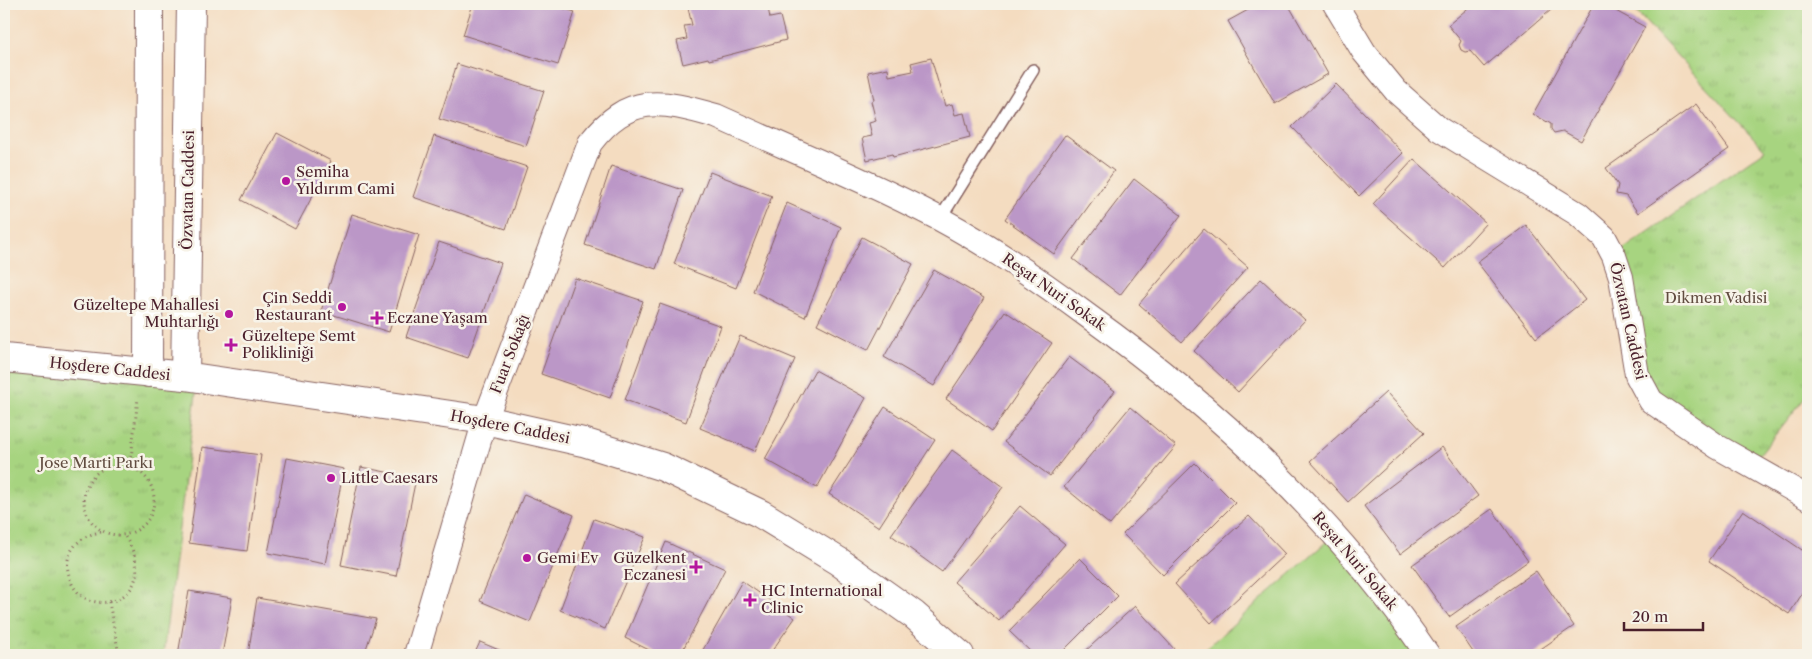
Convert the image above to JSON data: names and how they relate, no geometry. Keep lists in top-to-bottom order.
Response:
{
  "streets": {
    "main road": ["Özvatan Caddesi", "Hoşdere Caddesi"],
    "street": ["Reşat Nuri Sokak", "Fuar Sokağı"]
  },
  "crossings": [
    ["Özvatan Caddesi", "Hoşdere Caddesi"],
    ["Reşat Nuri Sokak", "Fuar Sokağı"],
    ["Fuar Sokağı", "Hoşdere Caddesi"]
  ],
  "parks": ["Dikmen Vadisi", "Jose Marti Parkı"],
  "places": {
    "other": [
      "Semiha Yıldırım Cami",
      "Çin Seddi Restaurant",
      "Güzeltepe Mahallesi Muhtarlığı",
      "Little Caesars",
      "Gemi Ev"
    ],
    "health": [
      "Eczane Yaşam",
      "Güzeltepe Semt Polikliniği",
      "Güzelkent Eczanesi",
      "HC International Clinic"
    ]
  },
  "scale_bar": "20 m"
}
